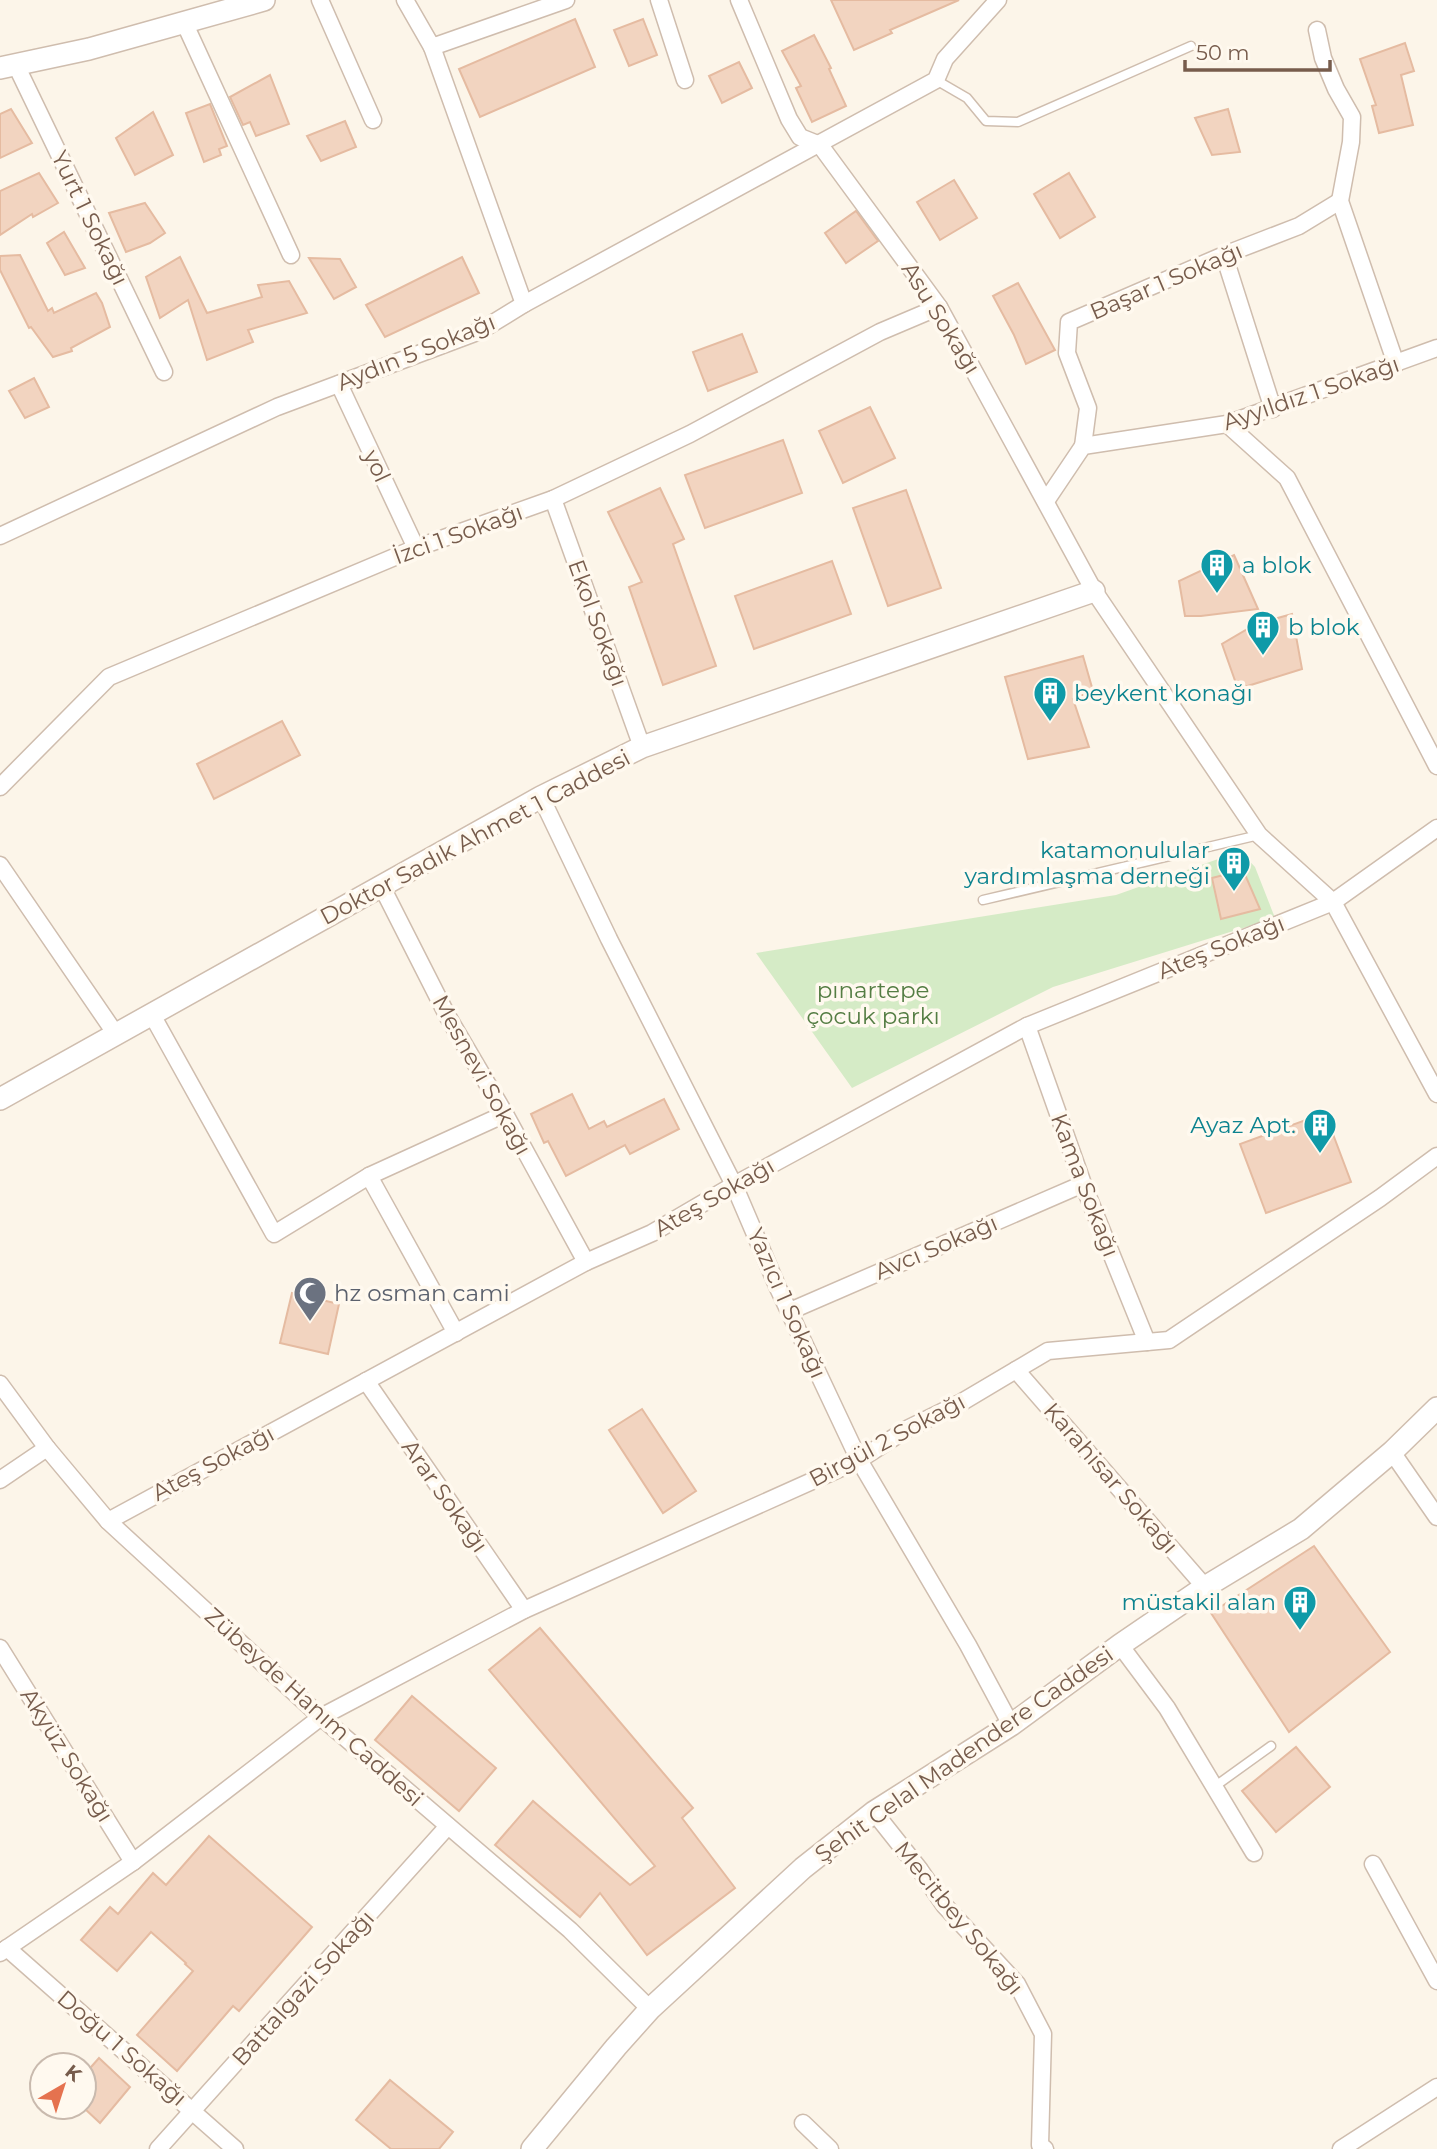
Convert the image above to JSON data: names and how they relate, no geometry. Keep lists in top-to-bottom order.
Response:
{
  "streets": {
    "street": [
      "Yurt 1 Sokağı",
      "Başar 1 Sokağı",
      "Asu Sokağı",
      "Aydın 5 Sokağı",
      "Ayyıldız 1 Sokağı",
      "yol",
      "İzci 1 Sokağı",
      "Ekol Sokağı",
      "Doktor Sadık Ahmet 1 Caddesi",
      "Ateş Sokağı",
      "Mesnevi Sokağı",
      "Kama Sokağı",
      "Avcı Sokağı",
      "Yazıcı 1 Sokağı",
      "Birgül 2 Sokağı",
      "Karahisar Sokağı",
      "Arar Sokağı",
      "Zübeyde Hanım Caddesi",
      "Şehit Celal Madendere Caddesi",
      "Akyüz Sokağı",
      "Mecitbey Sokağı",
      "Battalgazi Sokağı",
      "Doğu 1 Sokağı"
    ]
  },
  "crossings": [
    ["Başar 1 Sokağı", "Ayyıldız 1 Sokağı"],
    ["Asu Sokağı", "Aydın 5 Sokağı"],
    ["Asu Sokağı", "İzci 1 Sokağı"],
    ["Asu Sokağı", "Doktor Sadık Ahmet 1 Caddesi"],
    ["Asu Sokağı", "Ateş Sokağı"],
    ["Aydın 5 Sokağı", "yol"],
    ["yol", "İzci 1 Sokağı"],
    ["İzci 1 Sokağı", "Ekol Sokağı"],
    ["Ekol Sokağı", "Doktor Sadık Ahmet 1 Caddesi"],
    ["Doktor Sadık Ahmet 1 Caddesi", "Mesnevi Sokağı"],
    ["Doktor Sadık Ahmet 1 Caddesi", "Yazıcı 1 Sokağı"],
    ["Ateş Sokağı", "Mesnevi Sokağı"],
    ["Ateş Sokağı", "Kama Sokağı"],
    ["Ateş Sokağı", "Yazıcı 1 Sokağı"],
    ["Ateş Sokağı", "Arar Sokağı"],
    ["Ateş Sokağı", "Zübeyde Hanım Caddesi"],
    ["Kama Sokağı", "Avcı Sokağı"],
    ["Kama Sokağı", "Birgül 2 Sokağı"],
    ["Avcı Sokağı", "Yazıcı 1 Sokağı"],
    ["Yazıcı 1 Sokağı", "Birgül 2 Sokağı"],
    ["Yazıcı 1 Sokağı", "Şehit Celal Madendere Caddesi"],
    ["Birgül 2 Sokağı", "Karahisar Sokağı"],
    ["Birgül 2 Sokağı", "Arar Sokağı"],
    ["Birgül 2 Sokağı", "Zübeyde Hanım Caddesi"],
    ["Birgül 2 Sokağı", "Akyüz Sokağı"],
    ["Birgül 2 Sokağı", "Doğu 1 Sokağı"],
    ["Karahisar Sokağı", "Şehit Celal Madendere Caddesi"],
    ["Zübeyde Hanım Caddesi", "Şehit Celal Madendere Caddesi"],
    ["Zübeyde Hanım Caddesi", "Battalgazi Sokağı"],
    ["Şehit Celal Madendere Caddesi", "Mecitbey Sokağı"],
    ["Battalgazi Sokağı", "Doğu 1 Sokağı"]
  ],
  "parks": ["pınartepe çocuk parkı"],
  "places": {
    "building": [
      "a blok",
      "b blok",
      "beykent konağı",
      "katamonulular yardımlaşma derneği",
      "Ayaz Apt.",
      "müstakil alan"
    ],
    "mosque": ["hz osman cami"]
  },
  "scale_bar": "50 m",
  "north": "top right"
}
